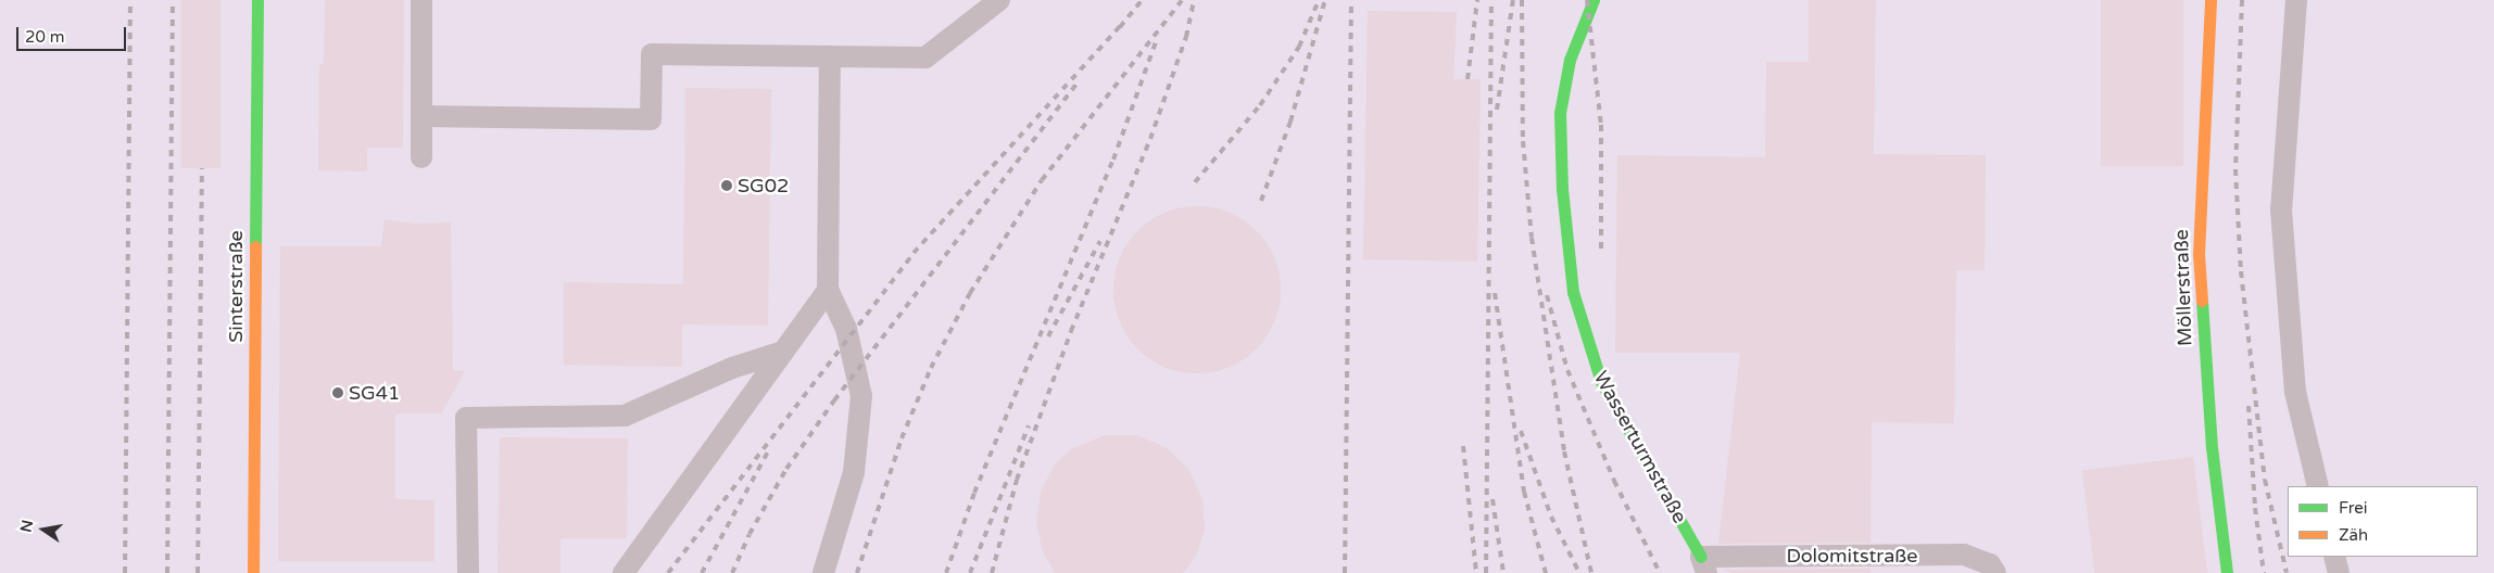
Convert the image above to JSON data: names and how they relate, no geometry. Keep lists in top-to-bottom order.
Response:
{
  "streets": {
    "street": ["Sinterstraße", "Möllerstraße", "Wasserturmstraße"],
    "lane": ["Dolomitstraße"]
  },
  "crossings": [
    ["Wasserturmstraße", "Dolomitstraße"]
  ],
  "places": ["SG02", "SG41"],
  "legend": ["Frei", "Zäh"],
  "scale_bar": "20 m",
  "north": "left"
}
